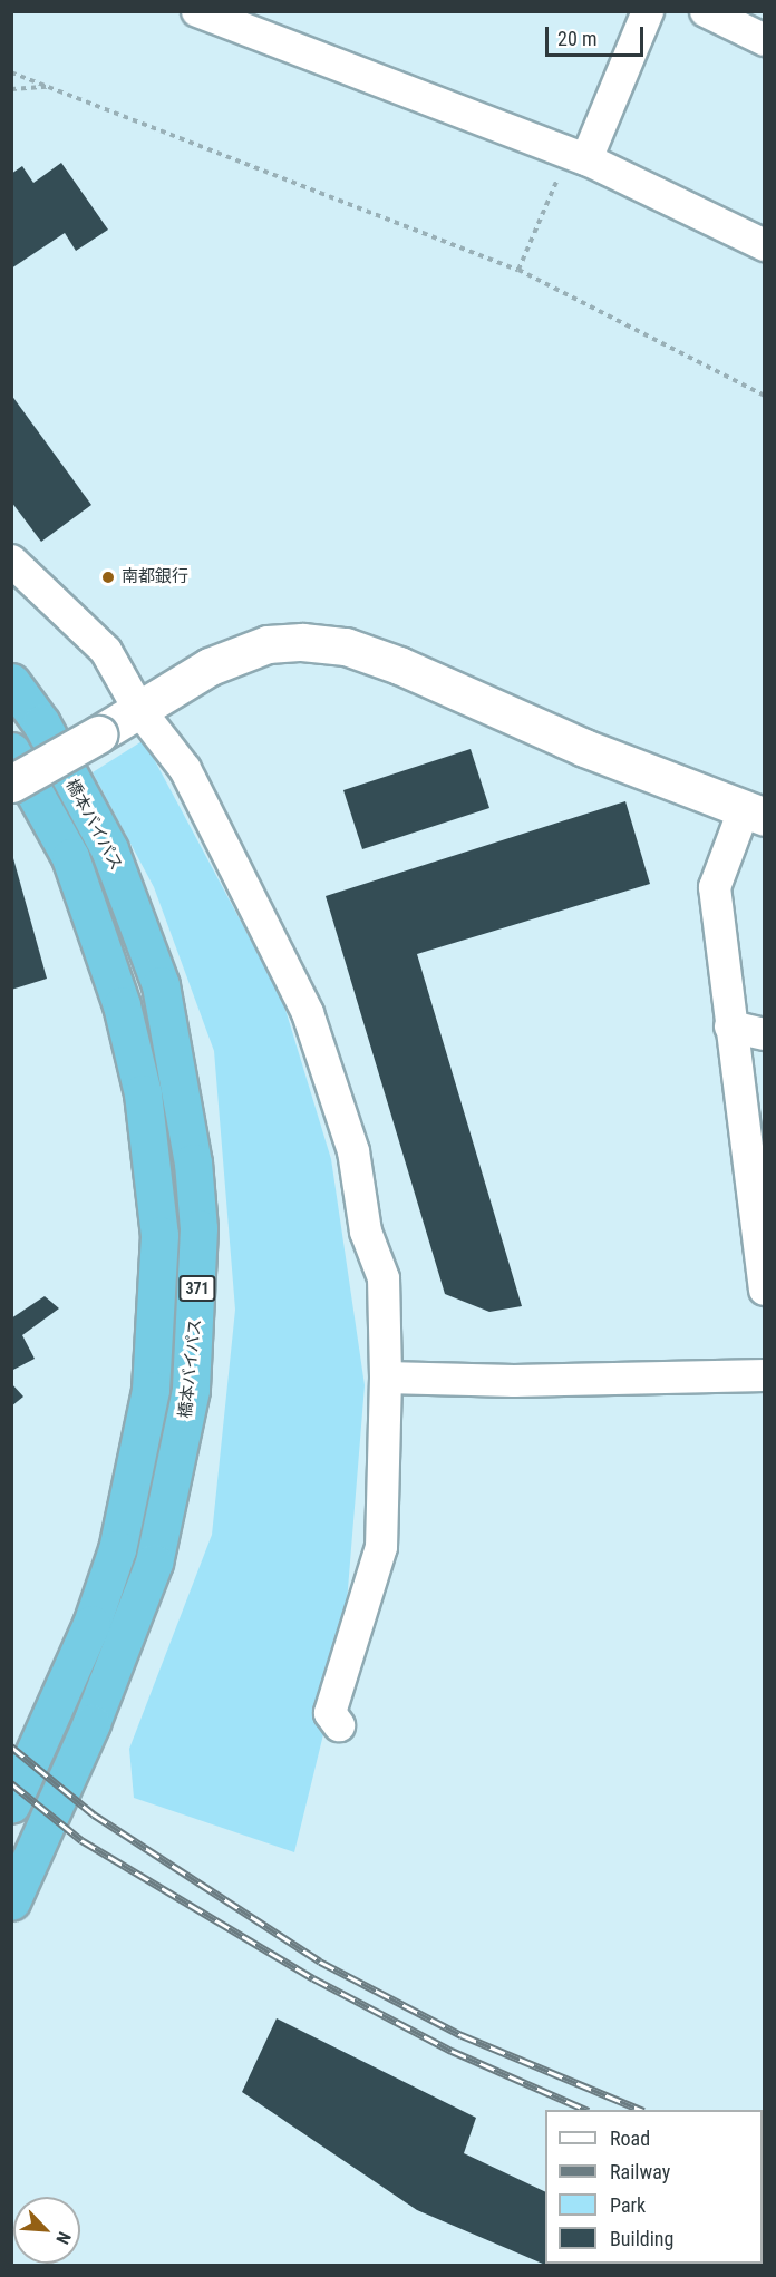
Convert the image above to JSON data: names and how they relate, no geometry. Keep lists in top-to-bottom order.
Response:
{
  "streets": {
    "highway": ["橋本バイパス", "371"]
  },
  "places": ["南都銀行"],
  "legend": [
    "Road",
    "Railway",
    "Park",
    "Building"
  ],
  "scale_bar": "20 m",
  "north": "bottom right"
}
